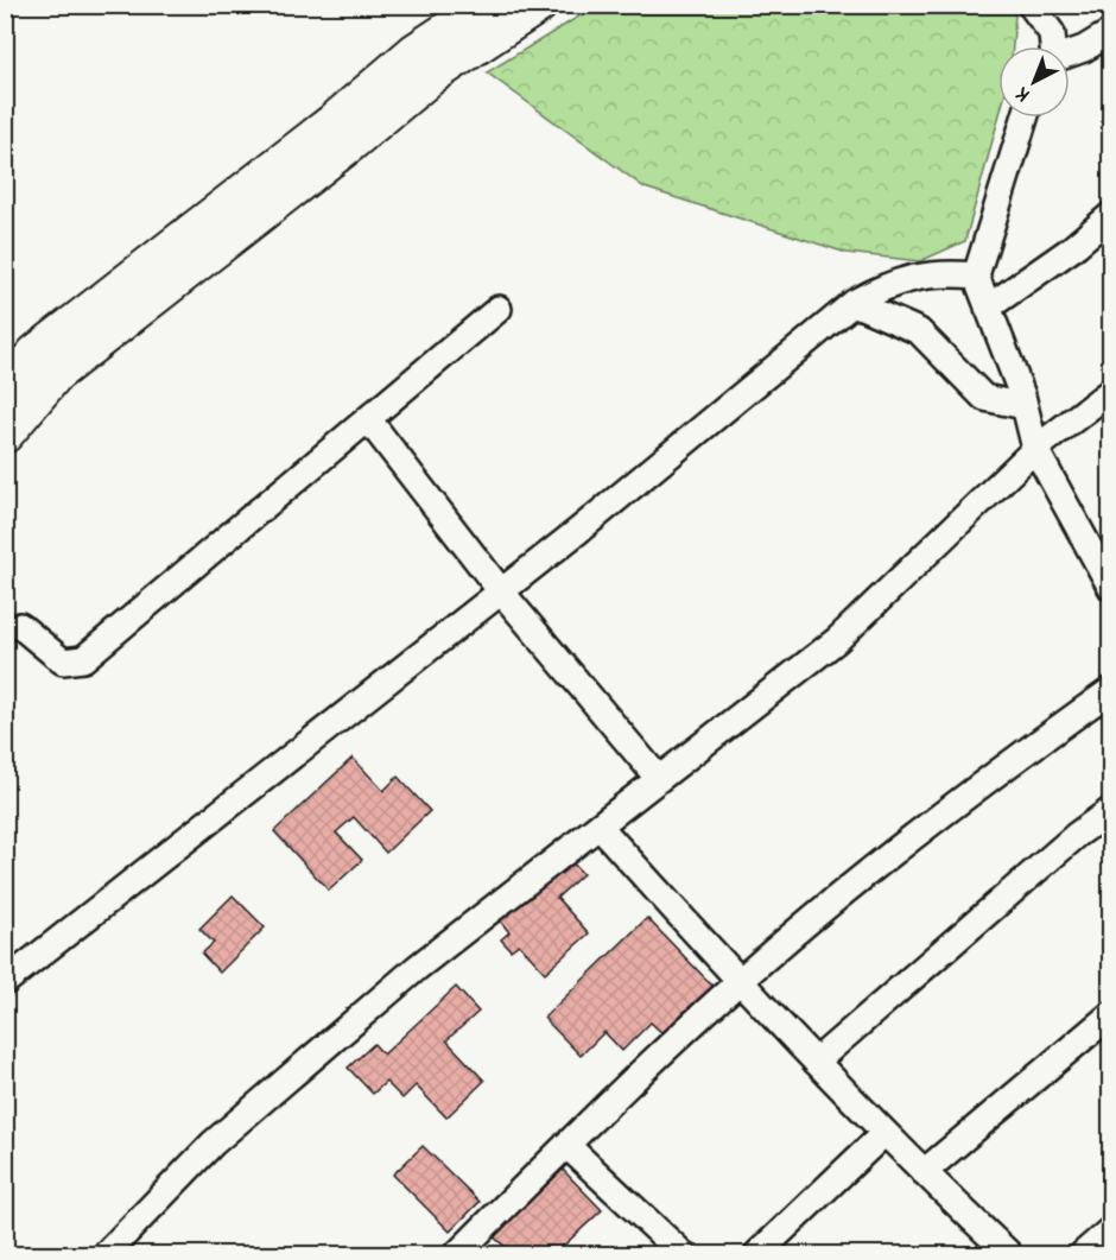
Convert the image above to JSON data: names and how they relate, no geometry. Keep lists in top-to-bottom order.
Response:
{
  "north": "bottom left"
}
